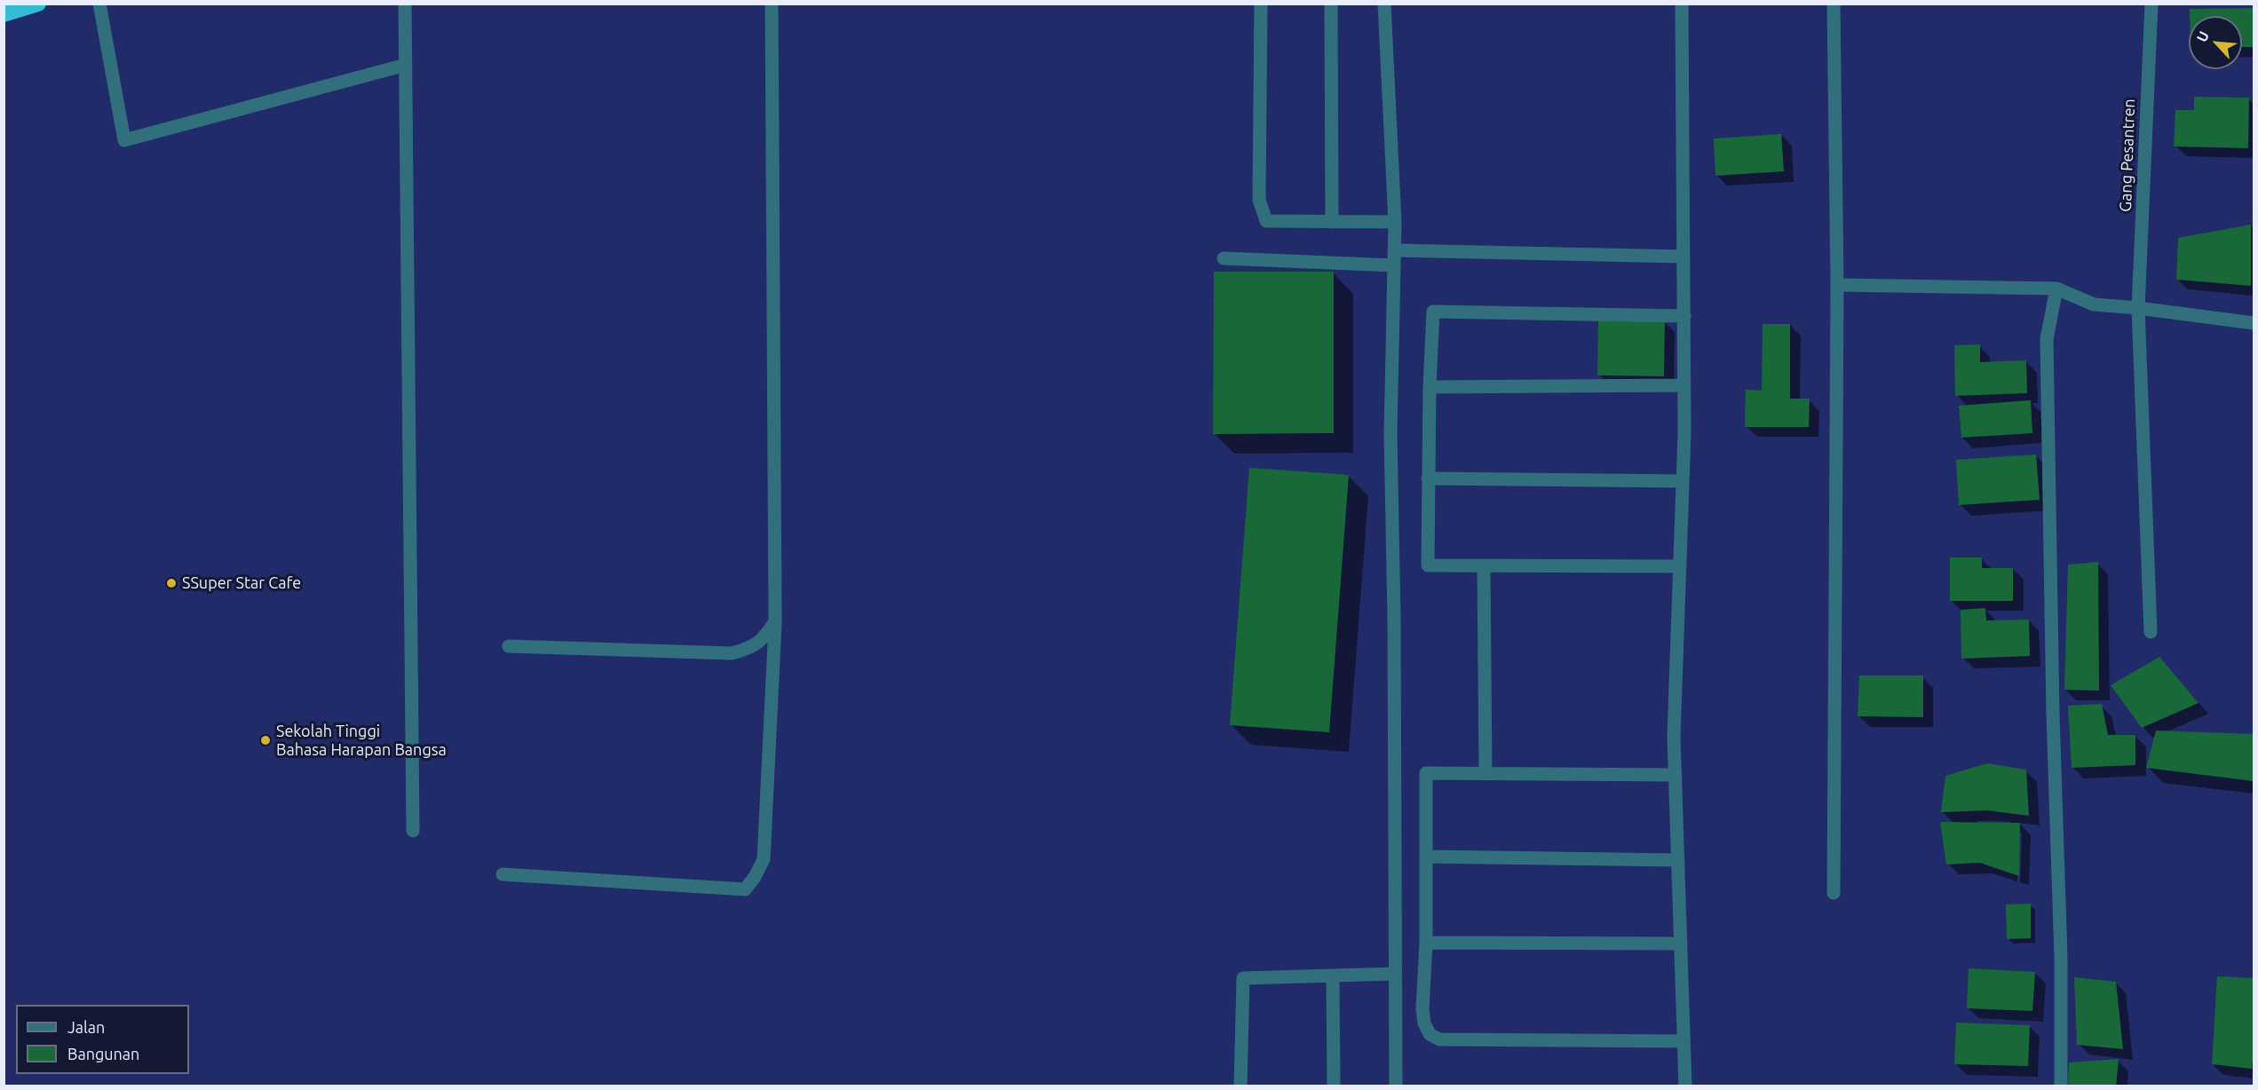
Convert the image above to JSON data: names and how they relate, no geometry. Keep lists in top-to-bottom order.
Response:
{
  "streets": {
    "street": ["Gang Pesantren"]
  },
  "places": ["SSuper Star Cafe", "Sekolah Tinggi Bahasa Harapan Bangsa"],
  "legend": ["Jalan", "Bangunan"],
  "north": "top left"
}
